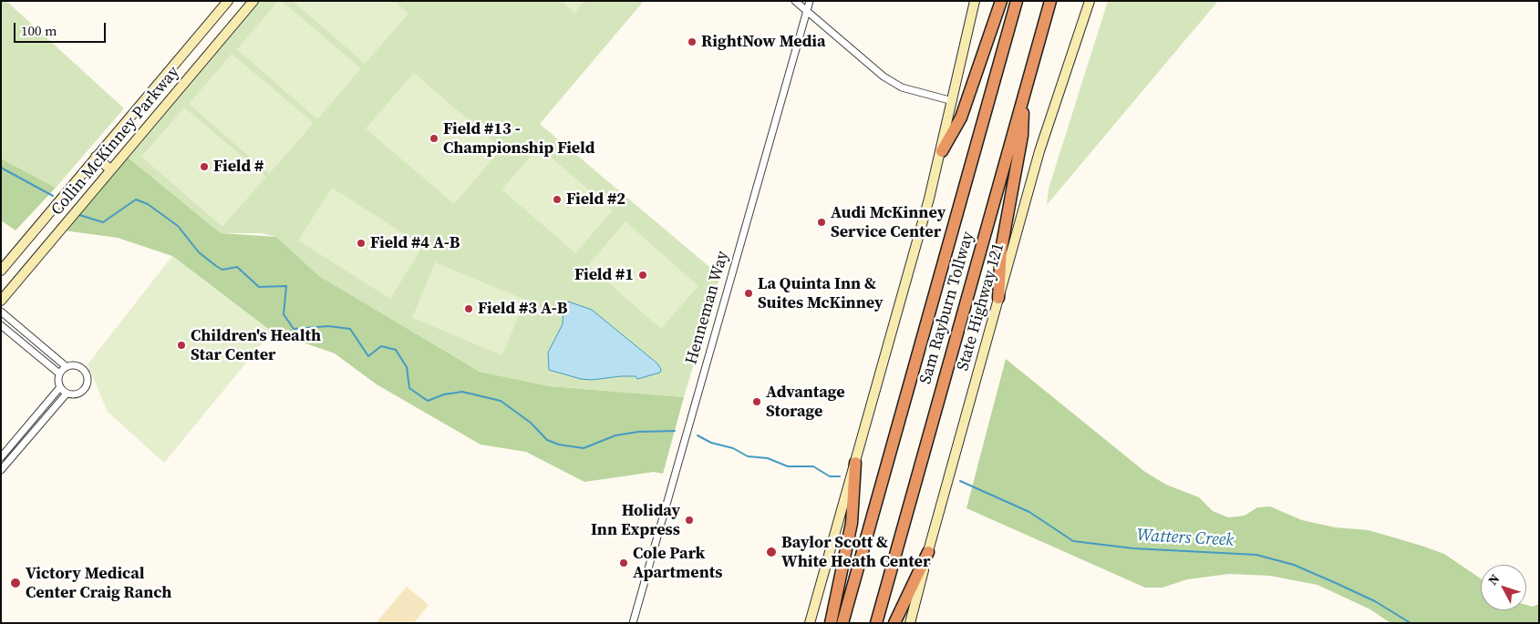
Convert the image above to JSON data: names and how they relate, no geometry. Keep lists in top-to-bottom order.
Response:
{
  "streets": {
    "highway": ["Sam Rayburn Tollway"],
    "main road": ["Collin McKinney Parkway", "State Highway 121"],
    "street": ["Henneman Way"]
  },
  "water": ["Watters Creek"],
  "places": [
    "RightNow Media",
    "Field #13 - Championship Field",
    "Field #",
    "Field #2",
    "Audi McKinney Service Center",
    "Field #4 A-B",
    "Field #1",
    "La Quinta Inn & Suites McKinney",
    "Field #3 A-B",
    "Children's Health Star Center",
    "Advantage Storage",
    "Holiday Inn Express",
    "Baylor Scott & White Heath Center",
    "Cole Park Apartments",
    "Victory Medical Center Craig Ranch"
  ],
  "scale_bar": "100 m",
  "north": "top left"
}
